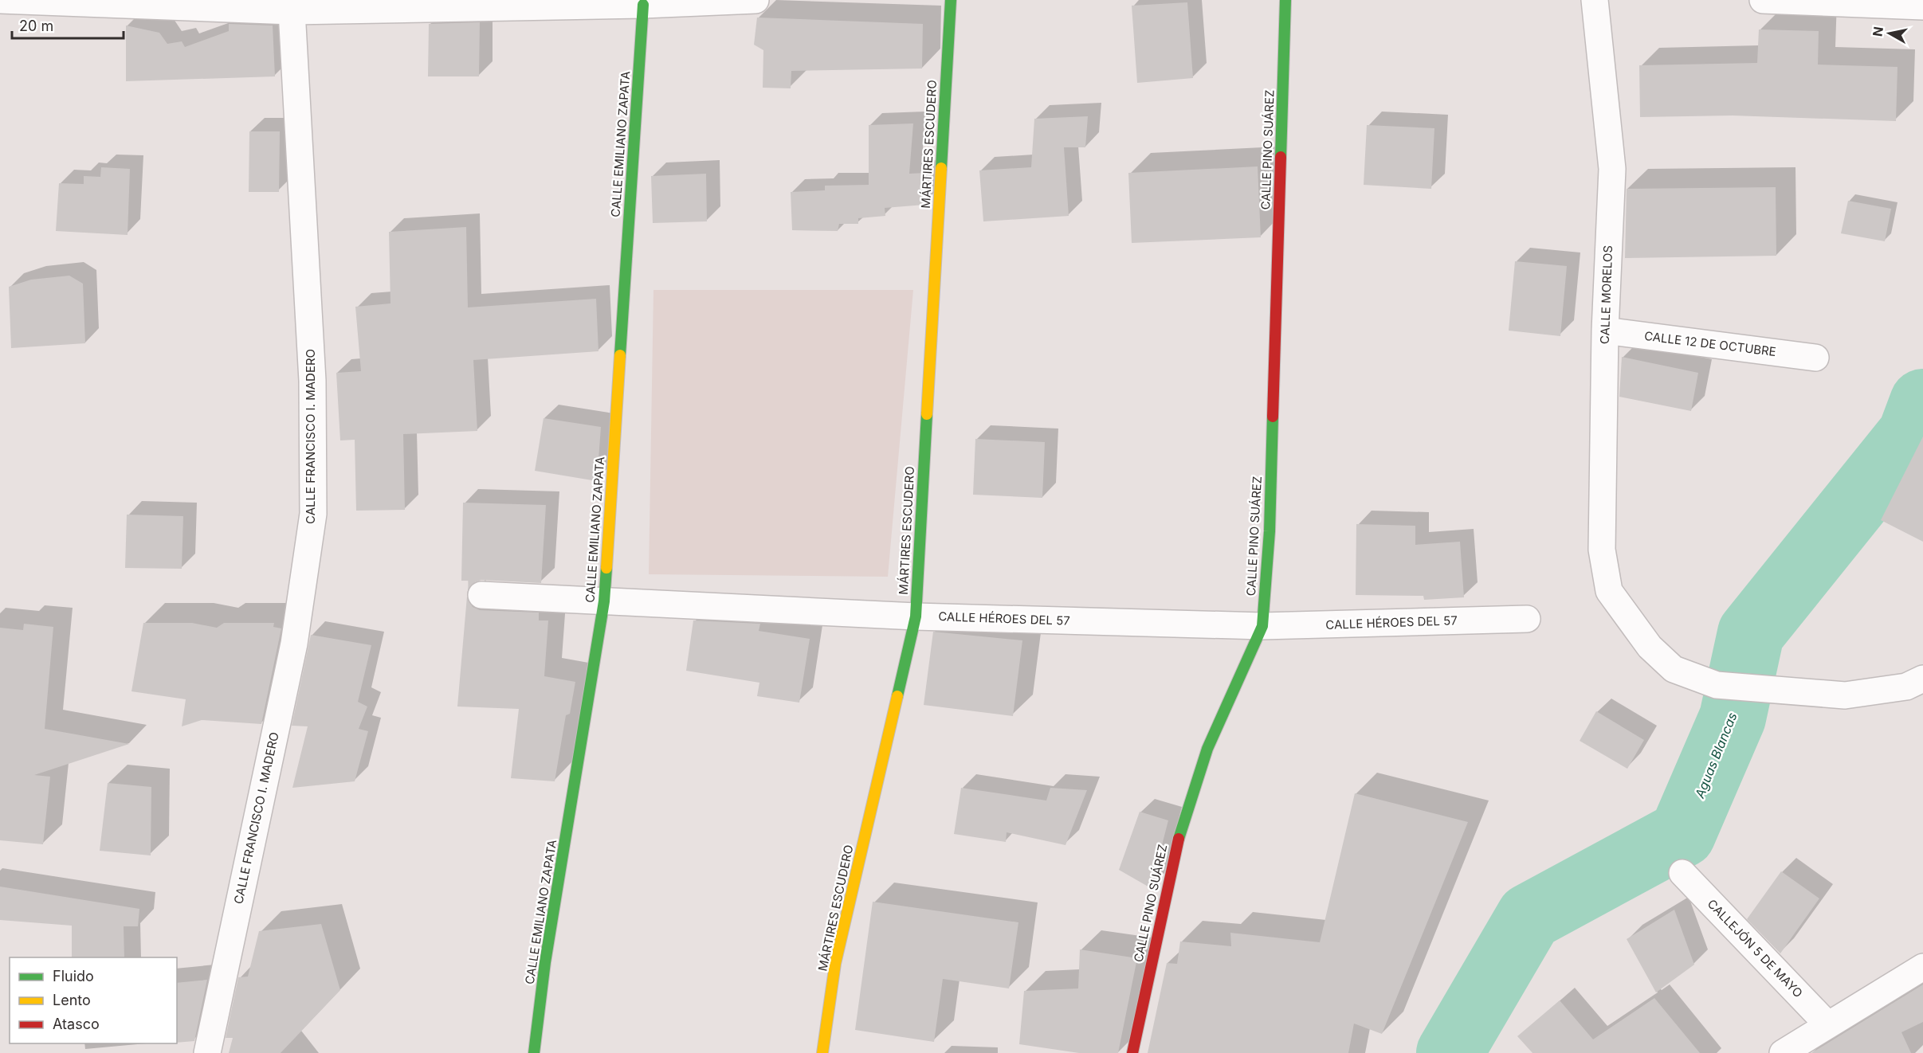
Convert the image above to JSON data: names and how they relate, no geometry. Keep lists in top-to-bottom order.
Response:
{
  "streets": {
    "street": [
      "CALLE EMILIANO ZAPATA",
      "MÁRTIRES ESCUDERO",
      "CALLE PINO SUÁREZ",
      "CALLE MORELOS",
      "CALLE 12 DE OCTUBRE",
      "CALLE FRANCISCO I. MADERO",
      "CALLE HÉROES DEL 57",
      "CALLEJÓN 5 DE MAYO"
    ]
  },
  "crossings": [
    ["CALLE EMILIANO ZAPATA", "CALLE HÉROES DEL 57"],
    ["MÁRTIRES ESCUDERO", "CALLE HÉROES DEL 57"],
    ["CALLE PINO SUÁREZ", "CALLE HÉROES DEL 57"],
    ["CALLE MORELOS", "CALLE 12 DE OCTUBRE"]
  ],
  "water": ["Aguas Blancas"],
  "legend": ["Fluido", "Lento", "Atasco"],
  "scale_bar": "20 m",
  "north": "left"
}
